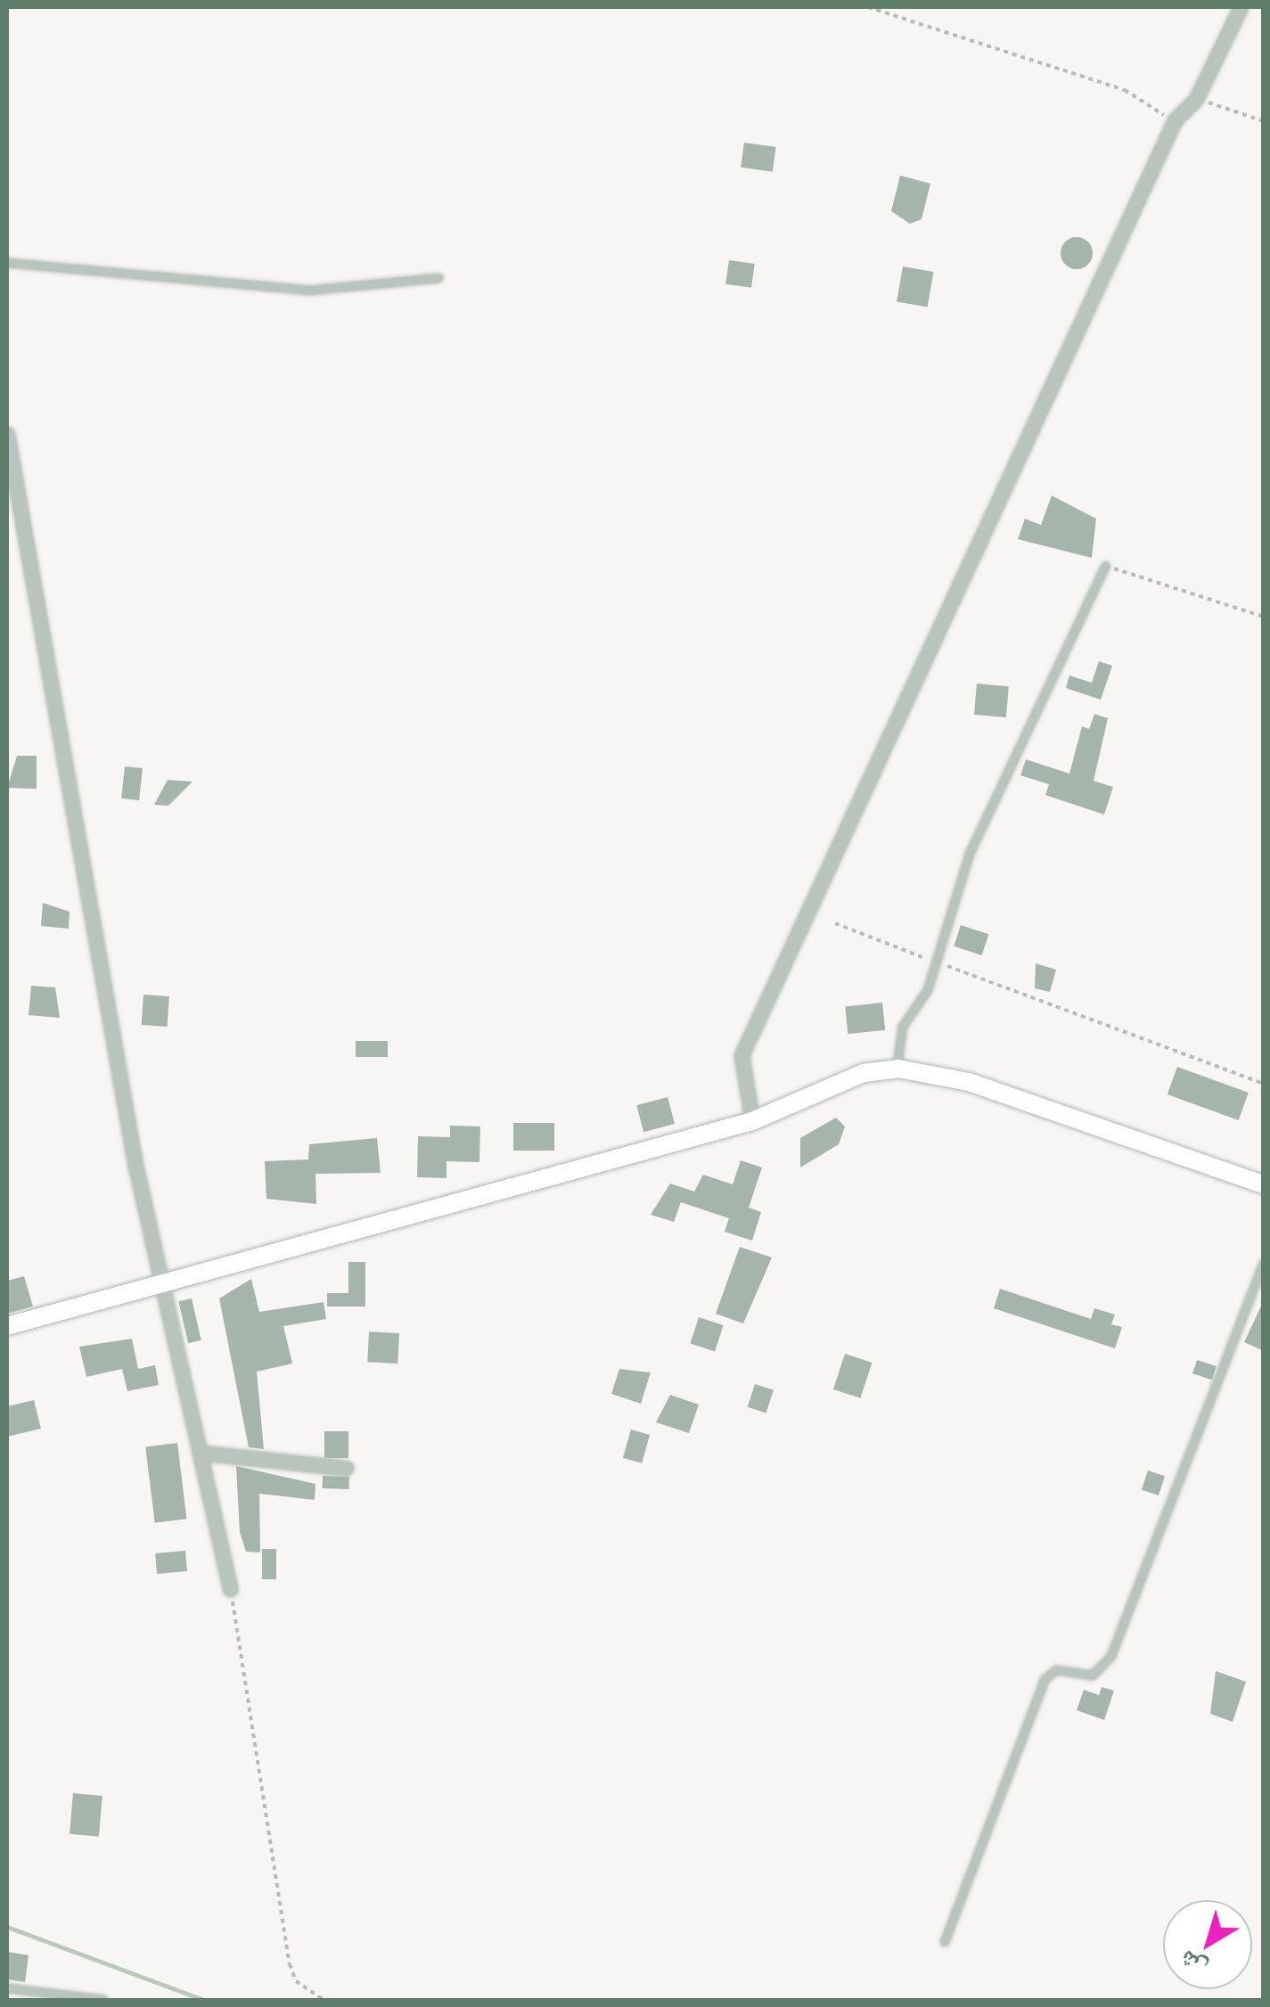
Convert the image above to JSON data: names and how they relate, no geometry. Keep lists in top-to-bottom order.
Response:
{
  "north": "bottom left"
}
